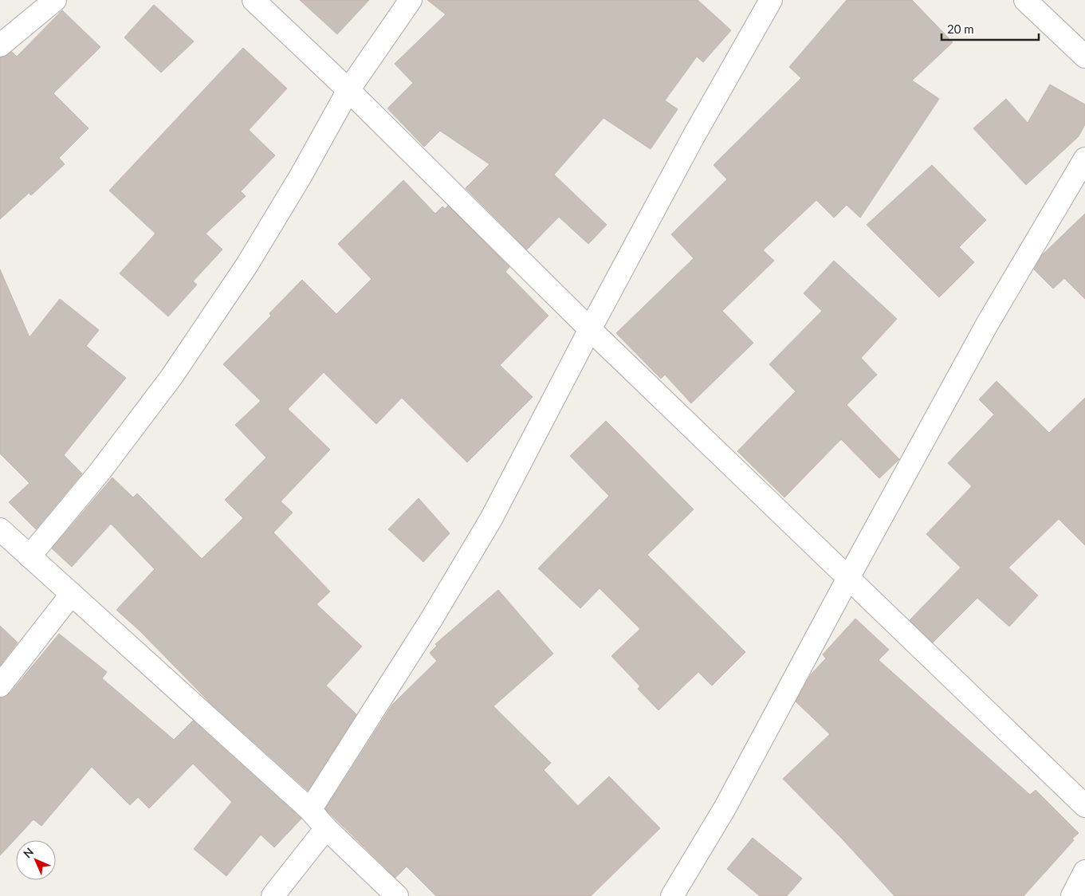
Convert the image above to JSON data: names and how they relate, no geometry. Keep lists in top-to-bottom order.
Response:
{
  "scale_bar": "20 m",
  "north": "top left"
}
